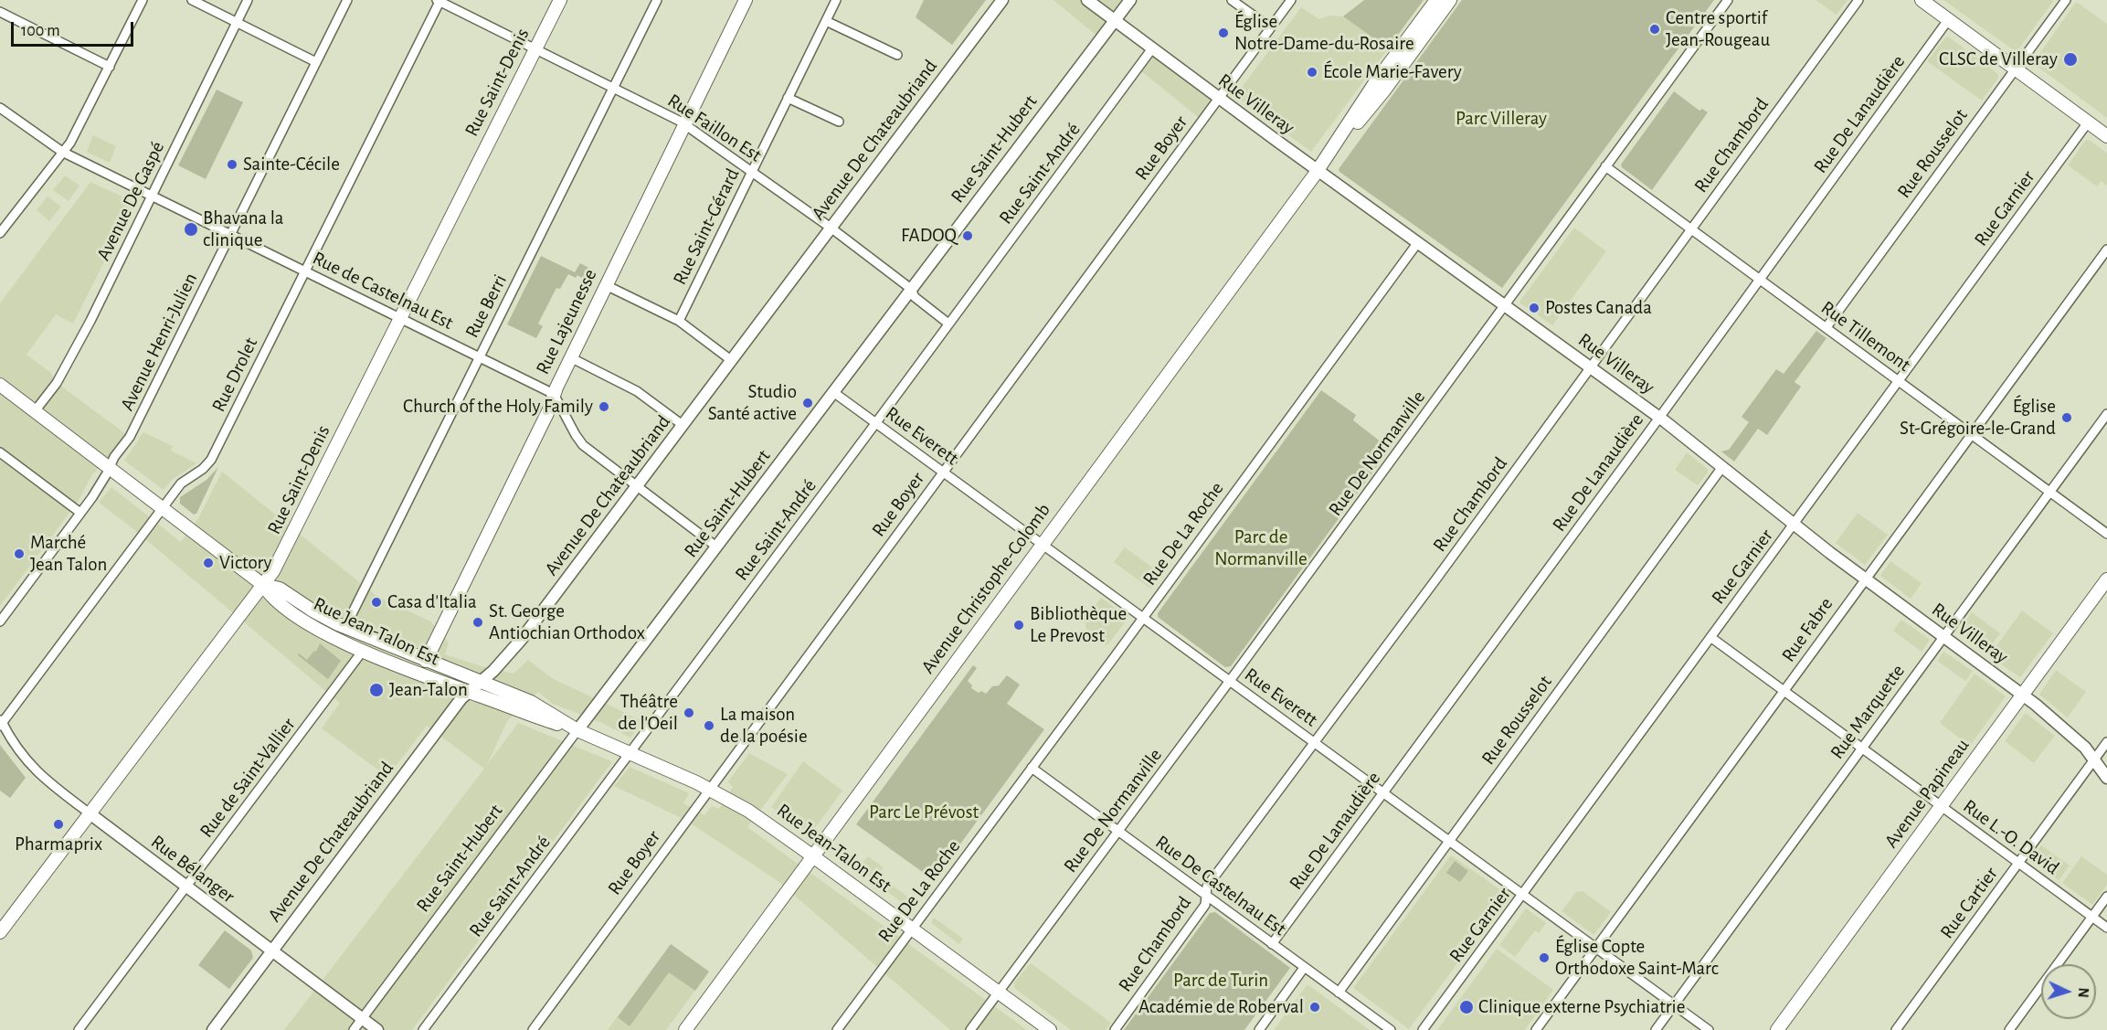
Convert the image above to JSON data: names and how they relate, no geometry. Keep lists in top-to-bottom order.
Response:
{
  "streets": {
    "main road": [
      "Rue Saint-Denis",
      "Rue Lajeunesse",
      "Avenue Christophe-Colomb",
      "Rue Jean-Talon Est",
      "Avenue Papineau"
    ],
    "street": [
      "Rue Villeray",
      "Rue De Lanaudière",
      "Rue Faillon Est",
      "Avenue De Chateaubriand",
      "Rue Chambord",
      "Rue Boyer",
      "Rue Saint-Hubert",
      "Rue Rousselot",
      "Rue Saint-André",
      "Avenue De Gaspé",
      "Rue Garnier",
      "Rue Saint-Gérard",
      "Rue de Castelnau Est",
      "Rue Berri",
      "Rue Tillemont",
      "Avenue Henri-Julien",
      "Rue Drolet",
      "Rue Everett",
      "Rue De Normanville",
      "Rue De La Roche",
      "Rue Fabre",
      "Rue Marquette",
      "Rue de Saint-Vallier",
      "Rue L.-O. David",
      "Rue Bélanger",
      "Rue De Castelnau Est",
      "Rue Cartier"
    ]
  },
  "crossings": [
    ["Rue Saint-Denis", "Rue Faillon Est"],
    ["Rue Saint-Denis", "Rue de Castelnau Est"],
    ["Rue Saint-Denis", "Rue Jean-Talon Est"],
    ["Rue Saint-Denis", "Rue Bélanger"],
    ["Rue Villeray", "Rue De Lanaudière"],
    ["Rue Villeray", "Rue Chambord"],
    ["Rue Villeray", "Rue Boyer"],
    ["Rue Villeray", "Rue Saint-Hubert"],
    ["Rue Villeray", "Rue Rousselot"],
    ["Rue Villeray", "Rue Saint-André"],
    ["Rue Villeray", "Rue Garnier"],
    ["Rue Villeray", "Rue De Normanville"],
    ["Rue Villeray", "Rue De La Roche"],
    ["Rue Villeray", "Avenue Christophe-Colomb"],
    ["Rue Villeray", "Rue Fabre"],
    ["Rue Villeray", "Rue Marquette"],
    ["Rue Villeray", "Avenue Papineau"],
    ["Rue Villeray", "Rue Cartier"],
    ["Rue De Lanaudière", "Rue Tillemont"],
    ["Rue De Lanaudière", "Rue Everett"],
    ["Rue De Lanaudière", "Rue De Castelnau Est"],
    ["Rue Faillon Est", "Avenue De Chateaubriand"],
    ["Rue Faillon Est", "Rue Saint-Hubert"],
    ["Rue Faillon Est", "Rue Saint-André"],
    ["Rue Faillon Est", "Rue Saint-Gérard"],
    ["Rue Faillon Est", "Rue Berri"],
    ["Rue Faillon Est", "Rue Lajeunesse"],
    ["Rue Faillon Est", "Rue Drolet"],
    ["Avenue De Chateaubriand", "Rue Jean-Talon Est"],
    ["Avenue De Chateaubriand", "Rue Bélanger"],
    ["Rue Chambord", "Rue Tillemont"],
    ["Rue Chambord", "Rue Everett"],
    ["Rue Chambord", "Rue De Castelnau Est"],
    ["Rue Boyer", "Rue Everett"],
    ["Rue Boyer", "Rue Jean-Talon Est"],
    ["Rue Saint-Hubert", "Rue Everett"],
    ["Rue Saint-Hubert", "Rue Jean-Talon Est"],
    ["Rue Saint-Hubert", "Rue Bélanger"],
    ["Rue Rousselot", "Rue Tillemont"],
    ["Rue Rousselot", "Rue Everett"],
    ["Rue Rousselot", "Rue De Castelnau Est"],
    ["Rue Saint-André", "Rue Everett"],
    ["Rue Saint-André", "Rue Jean-Talon Est"],
    ["Avenue De Gaspé", "Rue de Castelnau Est"],
    ["Avenue De Gaspé", "Rue Jean-Talon Est"],
    ["Rue Garnier", "Rue Tillemont"],
    ["Rue Garnier", "Rue Everett"],
    ["Rue Garnier", "Rue L.-O. David"],
    ["Rue de Castelnau Est", "Rue Berri"],
    ["Rue de Castelnau Est", "Rue Lajeunesse"],
    ["Rue de Castelnau Est", "Avenue Henri-Julien"],
    ["Rue de Castelnau Est", "Rue Drolet"],
    ["Rue Berri", "Rue Jean-Talon Est"],
    ["Rue Lajeunesse", "Rue Jean-Talon Est"],
    ["Rue Tillemont", "Rue De Normanville"],
    ["Rue Tillemont", "Rue Fabre"],
    ["Rue Tillemont", "Rue Marquette"],
    ["Avenue Henri-Julien", "Rue Jean-Talon Est"],
    ["Rue Drolet", "Rue Jean-Talon Est"],
    ["Rue Drolet", "Rue Bélanger"],
    ["Rue Everett", "Rue De Normanville"],
    ["Rue Everett", "Rue De La Roche"],
    ["Rue Everett", "Avenue Christophe-Colomb"],
    ["Rue Everett", "Rue Fabre"],
    ["Rue Everett", "Rue Marquette"],
    ["Rue De Normanville", "Rue Jean-Talon Est"],
    ["Rue De Normanville", "Rue De Castelnau Est"],
    ["Rue De La Roche", "Rue Jean-Talon Est"],
    ["Rue De La Roche", "Rue De Castelnau Est"],
    ["Avenue Christophe-Colomb", "Rue Jean-Talon Est"],
    ["Rue Fabre", "Rue L.-O. David"],
    ["Rue Jean-Talon Est", "Rue de Saint-Vallier"],
    ["Rue Marquette", "Rue L.-O. David"],
    ["Rue de Saint-Vallier", "Rue Bélanger"],
    ["Avenue Papineau", "Rue L.-O. David"],
    ["Rue L.-O. David", "Rue Cartier"]
  ],
  "parks": [
    "Parc Villeray",
    "Parc de Normanville",
    "Parc Le Prévost",
    "Parc de Turin"
  ],
  "places": [
    "Centre sportif Jean-Rougeau",
    "Église Notre-Dame-du-Rosaire",
    "CLSC de Villeray",
    "École Marie-Favery",
    "Sainte-Cécile",
    "Bhavana la clinique",
    "FADOQ",
    "Postes Canada",
    "Studio Santé active",
    "Church of the Holy Family",
    "Église St-Grégoire-le-Grand",
    "Marché Jean Talon",
    "Victory",
    "Casa d'Italia",
    "St. George Antiochian Orthodox",
    "Bibliothèque Le Prevost",
    "Jean-Talon",
    "Théâtre de l'Oeil",
    "La maison de la poésie",
    "Pharmaprix",
    "Église Copte Orthodoxe Saint-Marc",
    "Académie de Roberval",
    "Clinique externe Psychiatrie"
  ],
  "scale_bar": "100 m",
  "north": "right"
}
